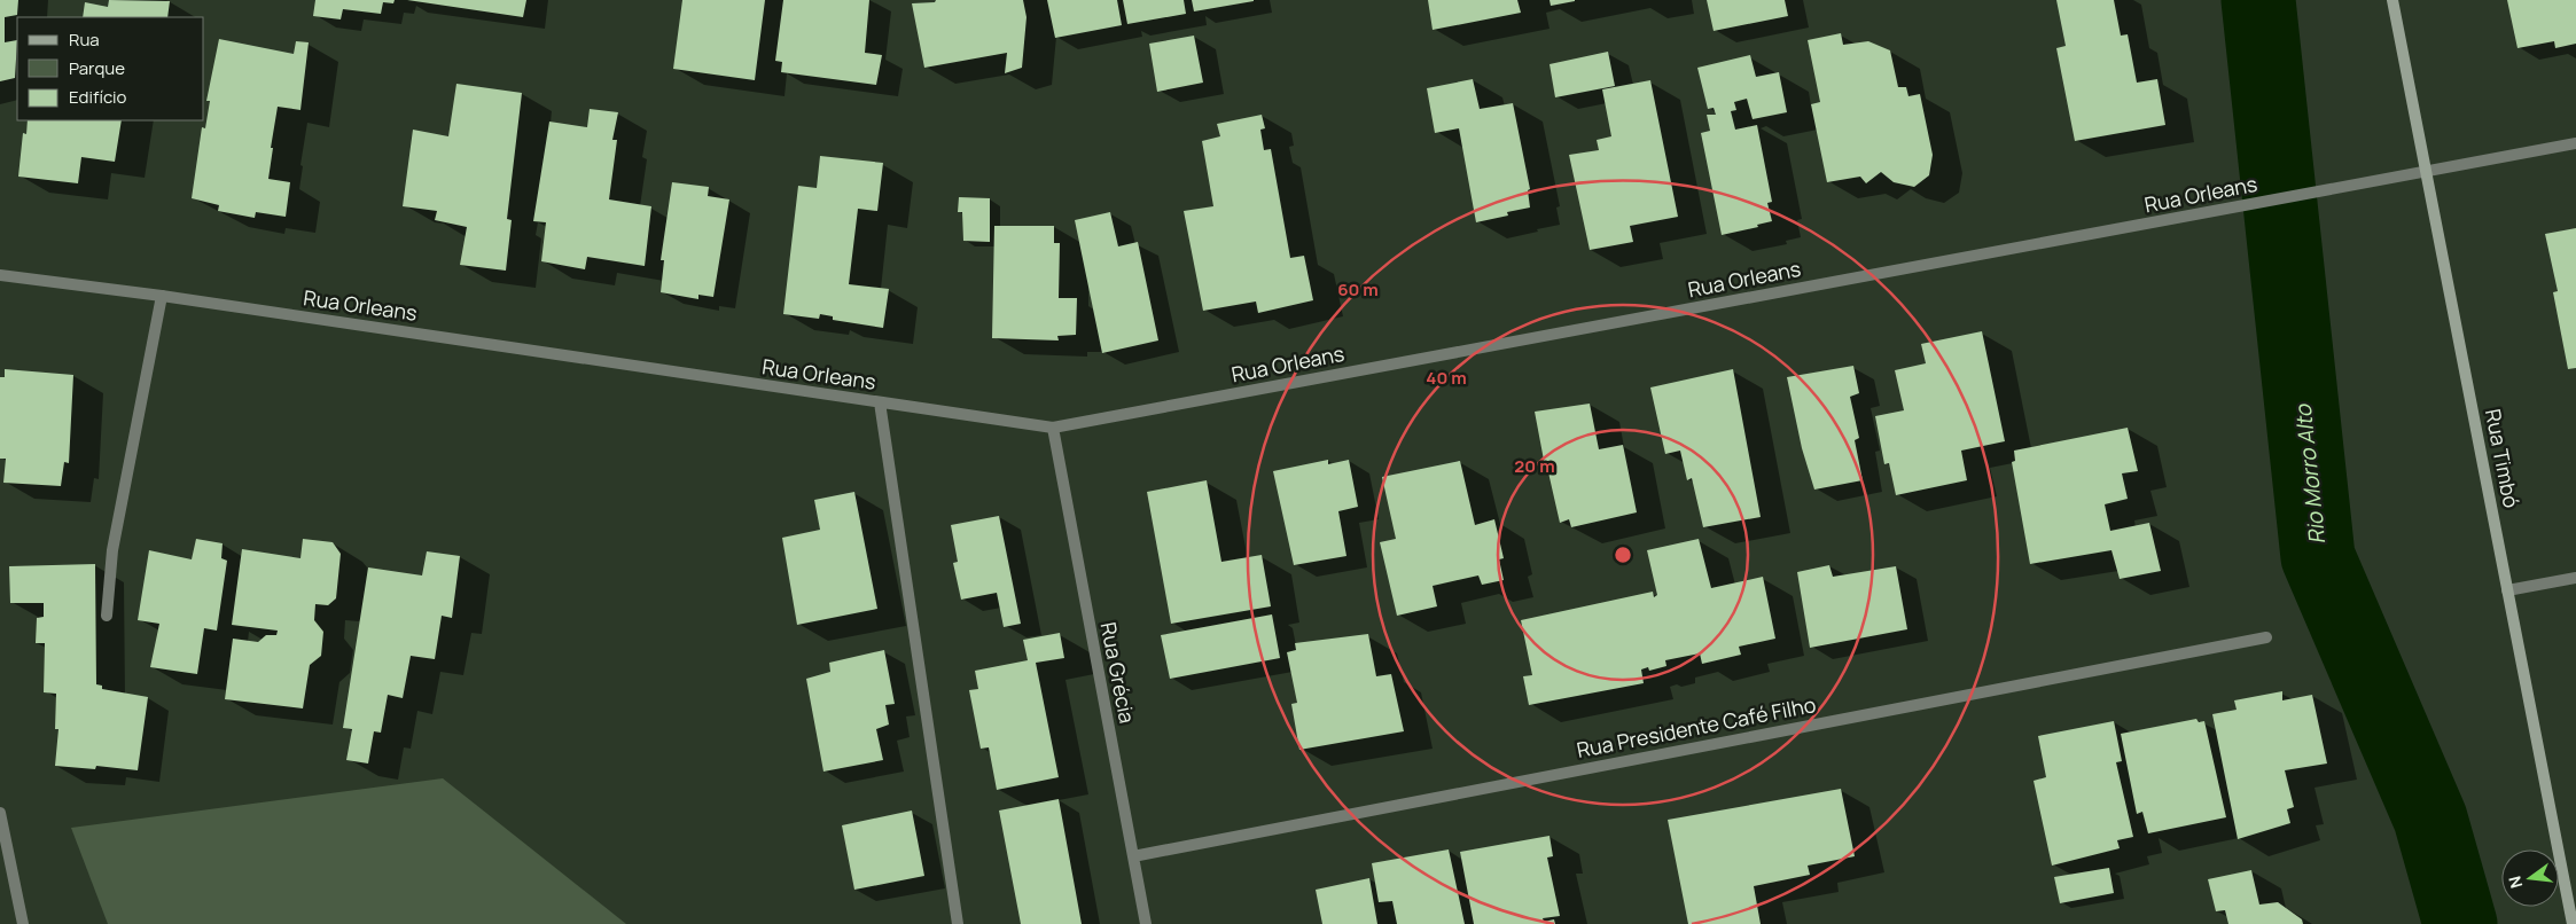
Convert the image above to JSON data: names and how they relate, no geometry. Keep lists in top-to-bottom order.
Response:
{
  "streets": {
    "main road": ["Rua Timbó"],
    "street": ["Rua Orleans", "Rua Grécia", "Rua Presidente Café Filho"]
  },
  "crossings": [
    ["Rua Orleans", "Rua Timbó"],
    ["Rua Orleans", "Rua Grécia"],
    ["Rua Grécia", "Rua Presidente Café Filho"]
  ],
  "water": ["Rio Morro Alto"],
  "legend": ["Rua", "Parque", "Edifício"],
  "north": "left",
  "rings": ["60 m", "40 m", "20 m"]
}
